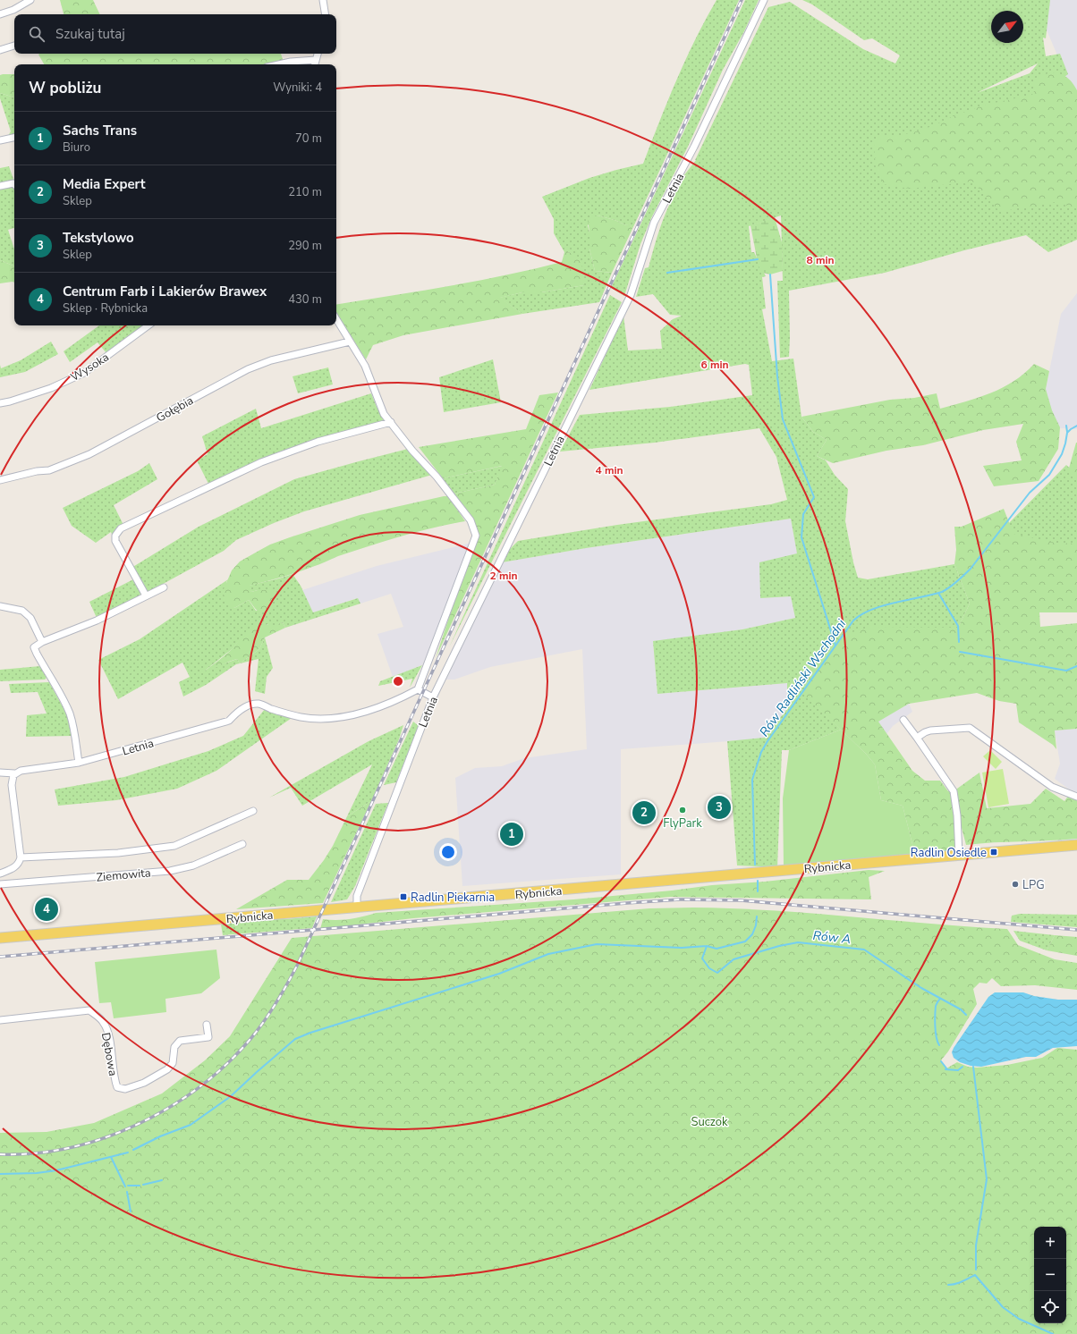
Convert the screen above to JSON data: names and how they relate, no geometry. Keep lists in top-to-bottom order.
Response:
{
  "streets": {
    "main road": ["Rybnicka"],
    "street": [
      "Letnia",
      "Wysoka",
      "Gołębia",
      "Ziemowita",
      "Dębowa"
    ]
  },
  "crossings": [
    ["Letnia", "Gołębia"],
    ["Letnia", "Rybnicka"]
  ],
  "water": ["Rów Radliński Wschodni", "Rów A"],
  "parks": ["Suczok"],
  "places": {
    "other": ["FlyPark", "LPG"],
    "transit": ["Radlin Osiedle", "Radlin Piekarnia"]
  },
  "north": "top right",
  "page": {
    "search": "Szukaj tutaj",
    "heading": ["W pobliżu", "Wyniki: 4"],
    "list": [
      {
        "mark": "1",
        "name": "Sachs Trans",
        "note": "Biuro",
        "value": "70 m"
      },
      {
        "mark": "2",
        "name": "Media Expert",
        "note": "Sklep",
        "value": "210 m"
      },
      {
        "mark": "3",
        "name": "Tekstylowo",
        "note": "Sklep",
        "value": "290 m"
      },
      {
        "mark": "4",
        "name": "Centrum Farb i Lakierów Brawex",
        "note": "Sklep · Rybnicka",
        "value": "430 m"
      }
    ],
    "pins": [
      "3",
      "2",
      "1",
      "4"
    ],
    "map_buttons": ["+", "−"]
  },
  "rings": [
    "8 min",
    "6 min",
    "4 min",
    "2 min"
  ]
}
